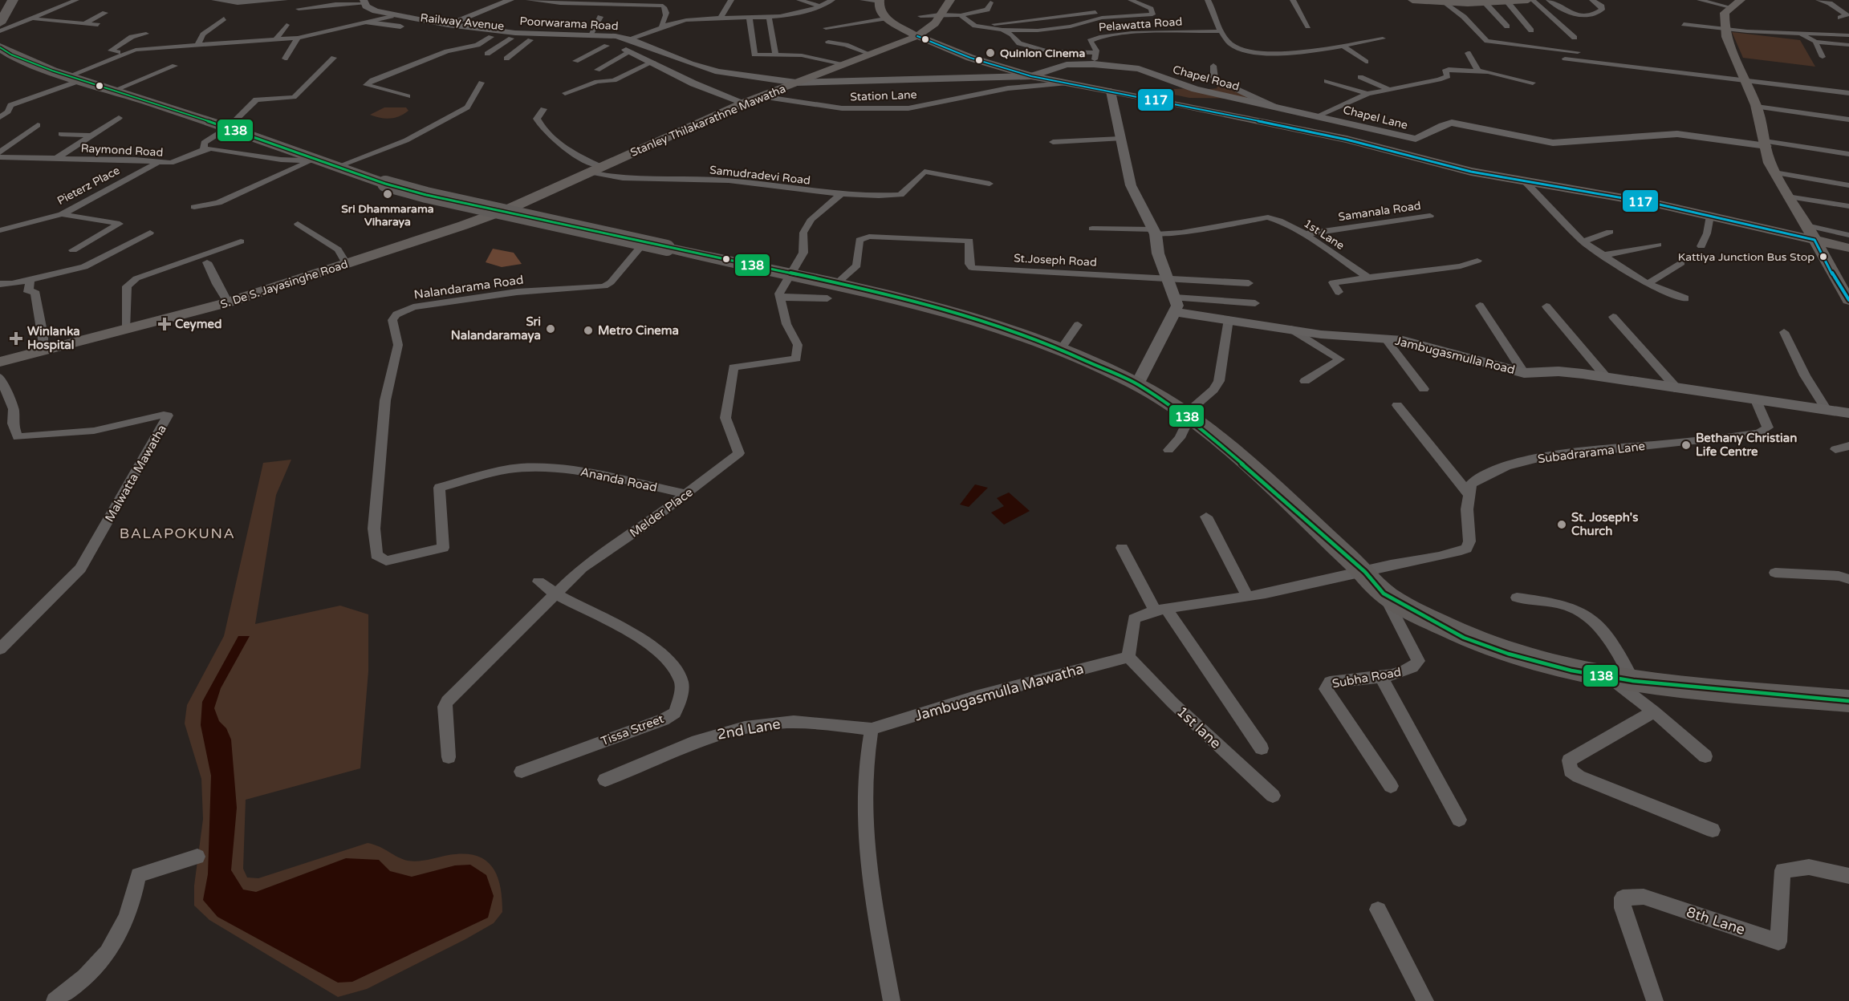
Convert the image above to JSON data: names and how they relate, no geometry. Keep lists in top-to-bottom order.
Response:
{
  "streets": {
    "main road": ["Stanley Thilakarathne Mawatha", "S. De S. Jayasinghe Road"],
    "street": [
      "Railway Avenue",
      "Poorwarama Road",
      "Pelawatta Road",
      "Chapel Road",
      "Station Lane",
      "Chapel Lane",
      "Raymond Road",
      "Samudradevi Road",
      "Pieterz Place",
      "Samanala Road",
      "1st Lane",
      "St.Joseph Road",
      "Nalandarama Road",
      "Jambugasmulla Road",
      "Subadrarama Lane",
      "Malwatta Mawatha",
      "Ananda Road",
      "Melder Place",
      "Subha Road",
      "Jambugasmulla Mawatha",
      "1st lane",
      "2nd Lane",
      "Tissa Street",
      "8th Lane"
    ]
  },
  "crossings": [
    ["Railway Avenue", "Poorwarama Road"],
    ["Railway Avenue", "Stanley Thilakarathne Mawatha"],
    ["Poorwarama Road", "Chapel Road"],
    ["Poorwarama Road", "Stanley Thilakarathne Mawatha"],
    ["Pelawatta Road", "Chapel Road"],
    ["Chapel Road", "Chapel Lane"],
    ["Station Lane", "Stanley Thilakarathne Mawatha"],
    ["Stanley Thilakarathne Mawatha", "Samudradevi Road"],
    ["Stanley Thilakarathne Mawatha", "S. De S. Jayasinghe Road"],
    ["Raymond Road", "Pieterz Place"],
    ["Samanala Road", "1st Lane"],
    ["Nalandarama Road", "Ananda Road"],
    ["Jambugasmulla Road", "Subadrarama Lane"],
    ["Ananda Road", "Melder Place"],
    ["Melder Place", "Tissa Street"],
    ["Jambugasmulla Mawatha", "1st lane"],
    ["Jambugasmulla Mawatha", "2nd Lane"]
  ],
  "districts": ["BALAPOKUNA"],
  "places": {
    "other": [
      "Quinlon Cinema",
      "Sri Dhammarama Viharaya",
      "Kattiya Junction Bus Stop",
      "Sri Nalandaramaya",
      "Metro Cinema",
      "Bethany Christian Life Centre",
      "St. Joseph's Church"
    ],
    "health": ["Ceymed", "Winlanka Hospital"]
  },
  "lines": ["transit line 117", "transit line 138"]
}
